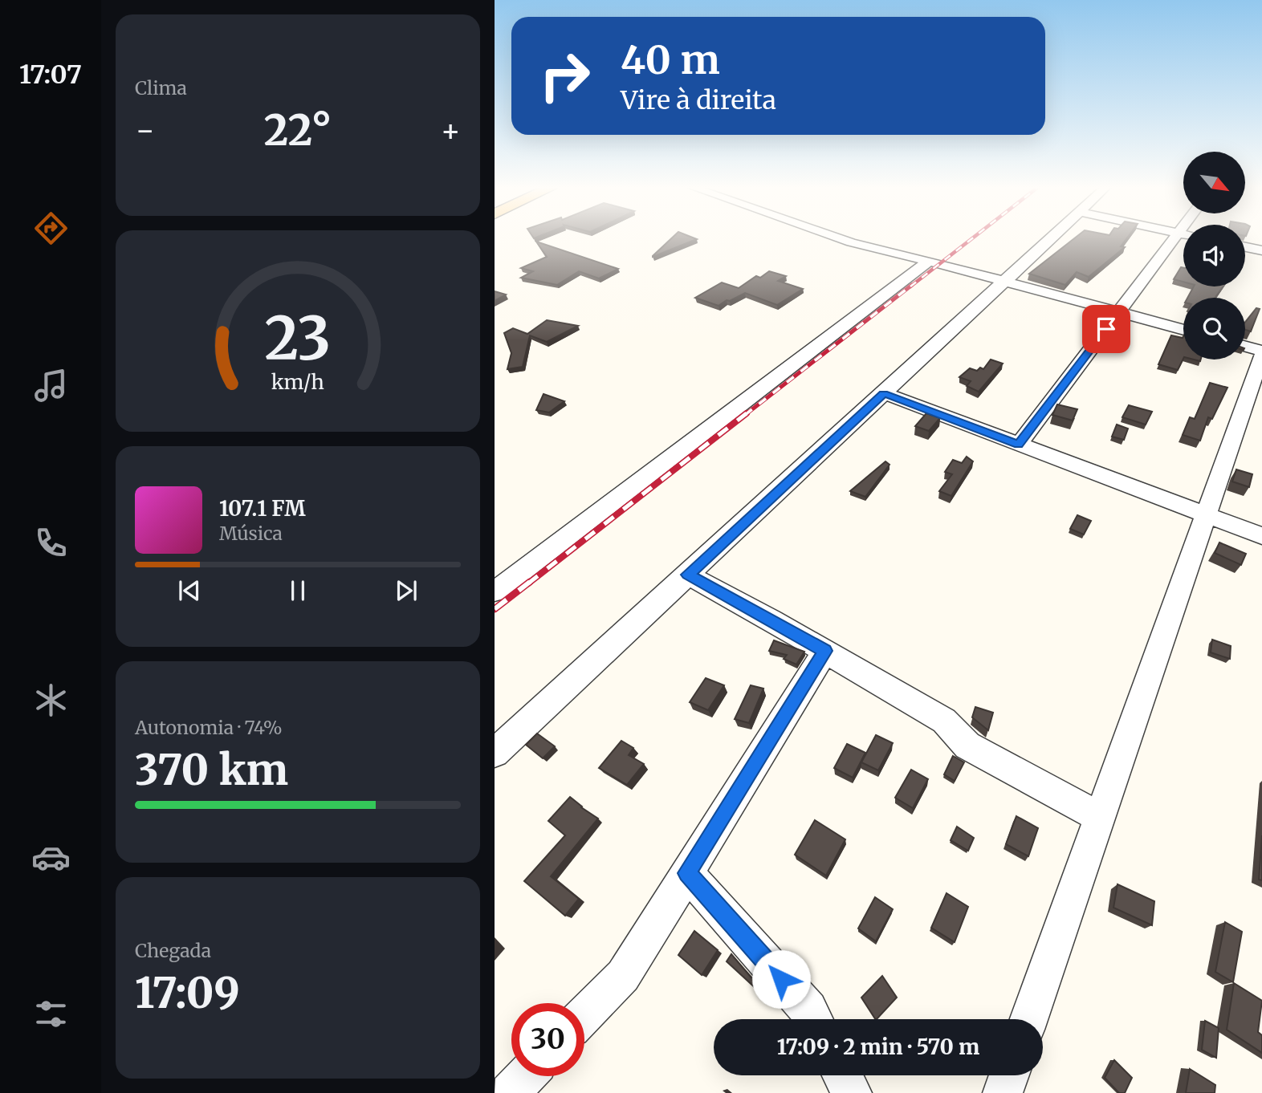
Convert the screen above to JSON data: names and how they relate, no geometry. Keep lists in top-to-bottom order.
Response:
{
  "north": "bottom right",
  "page": {
    "tabs": "17:07",
    "tile": [
      "Clima",
      ["Autonomia · 74%", "370 km"],
      ["Chegada", "17:09"]
    ],
    "turn": ["40 m", "Vire à direita"],
    "heat": ["−", "22°", "+"],
    "song": ["107.1 FM", "Música"],
    "limit": "30",
    "trip": "17:09 · 2 min · 570 m",
    "gauge": ["23", "km/h"]
  }
}
